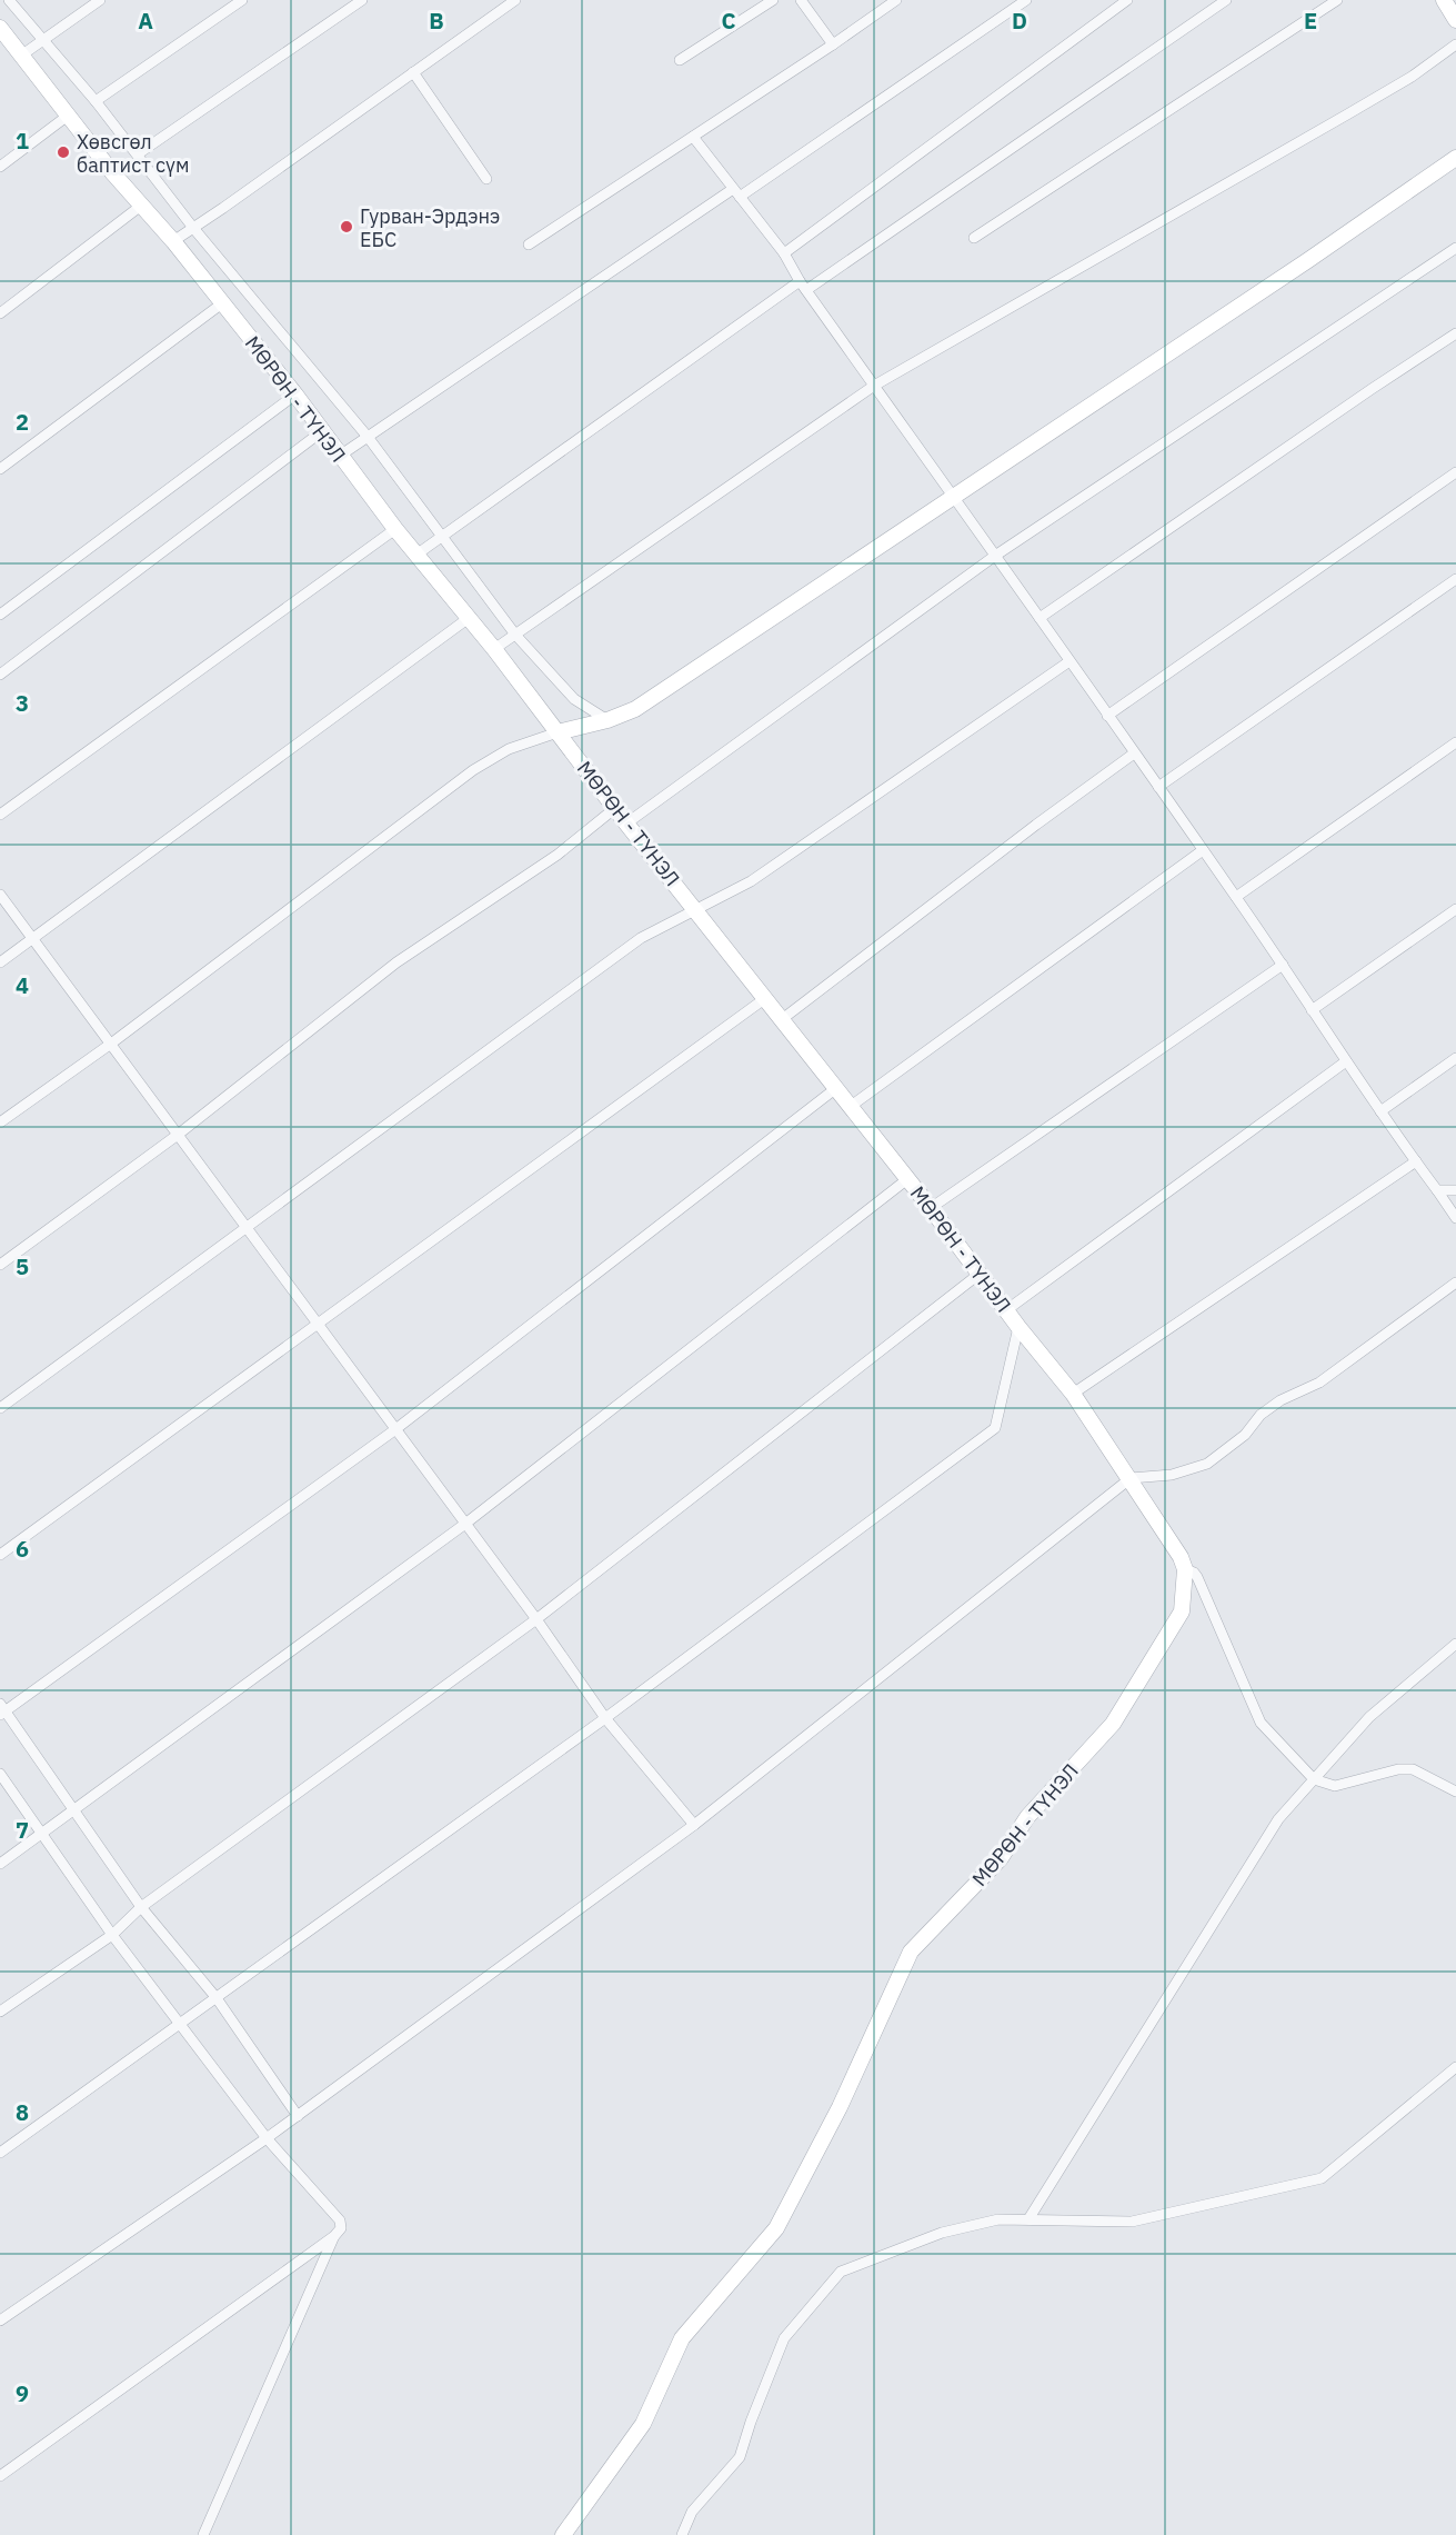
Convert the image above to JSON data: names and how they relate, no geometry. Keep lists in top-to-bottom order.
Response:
{
  "streets": {
    "street": ["МӨРӨН - ТҮНЭЛ"]
  },
  "places": ["Хөвсгөл баптист сүм", "Гурван-Эрдэнэ ЕБС"],
  "grid": {
    "columns": [
      "A",
      "B",
      "C",
      "D",
      "E"
    ],
    "rows": [
      "1",
      "2",
      "3",
      "4",
      "5",
      "6",
      "7",
      "8",
      "9"
    ]
  }
}
